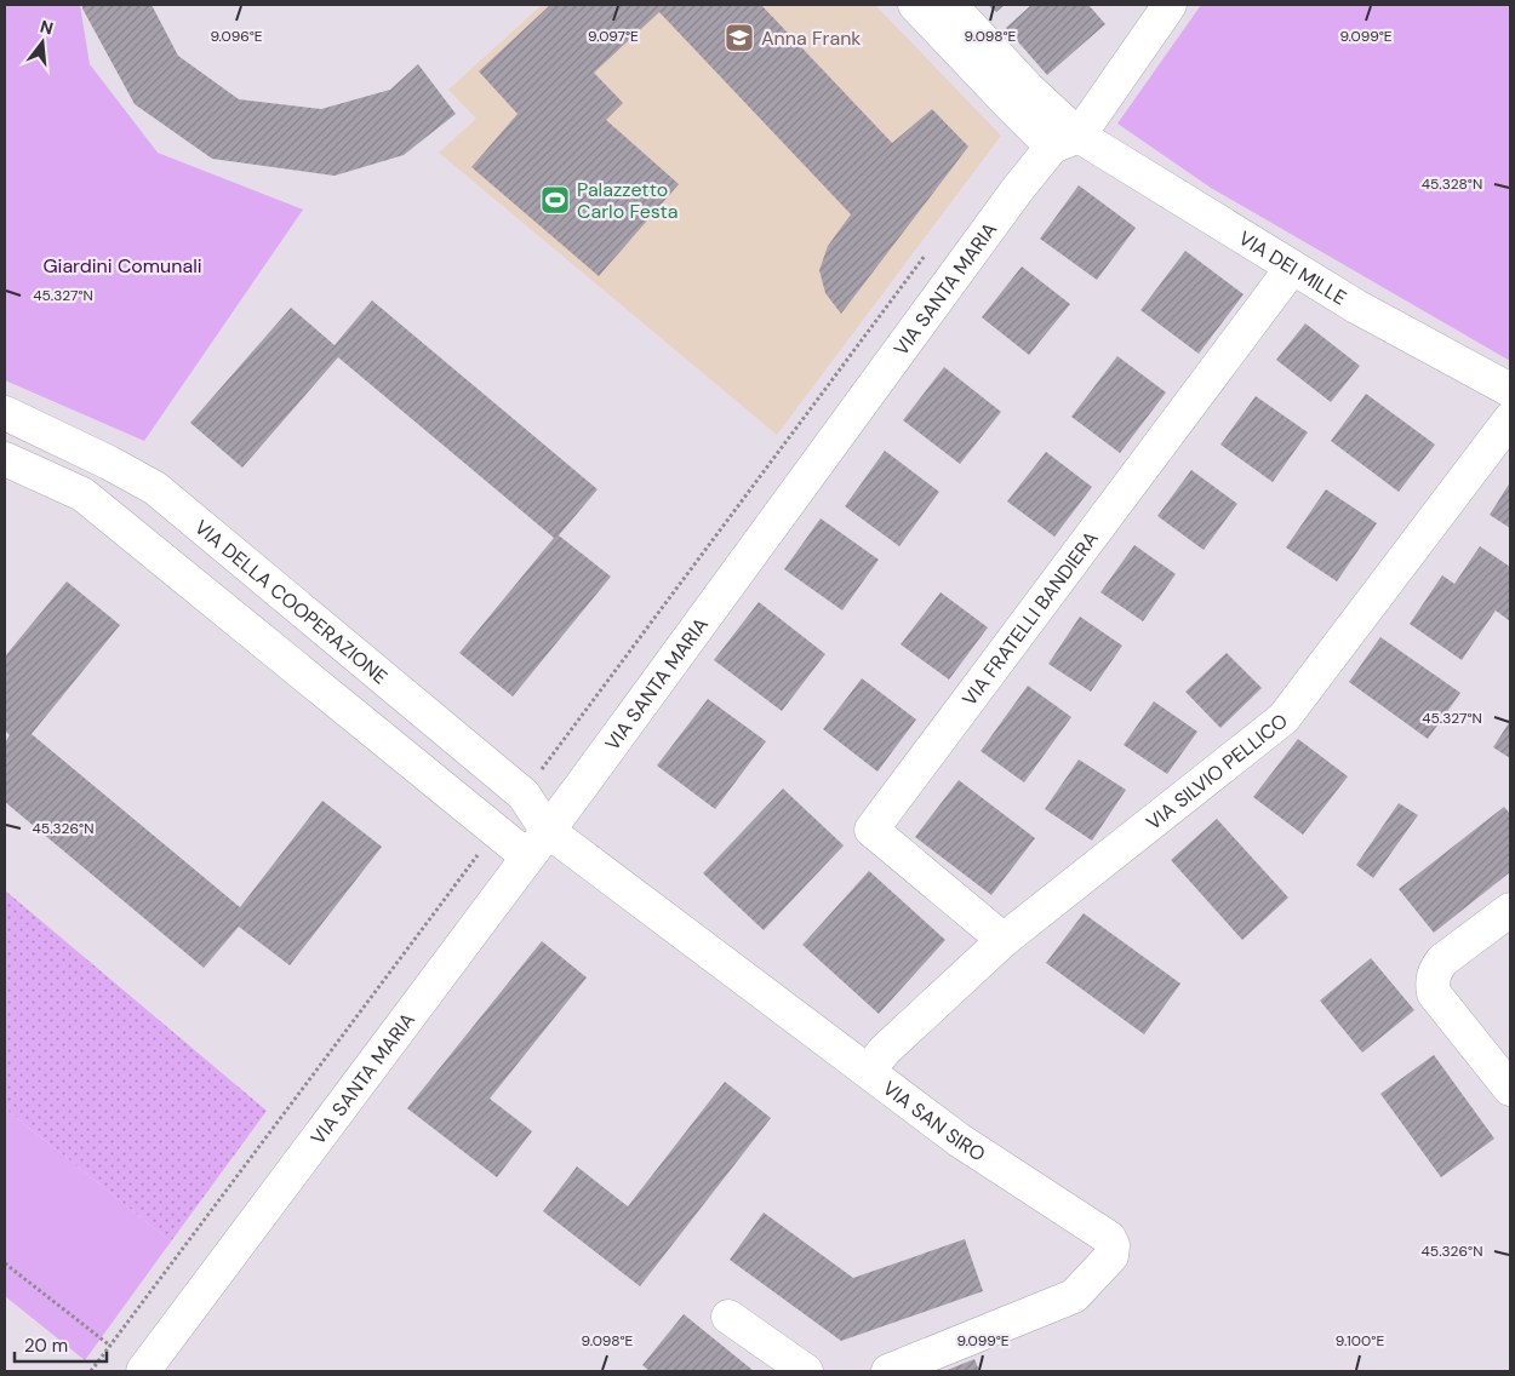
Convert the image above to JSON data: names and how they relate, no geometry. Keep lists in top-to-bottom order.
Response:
{
  "streets": {
    "street": [
      "VIA DEI MILLE",
      "VIA SANTA MARIA",
      "VIA DELLA COOPERAZIONE",
      "VIA FRATELLI BANDIERA",
      "VIA SILVIO PELLICO",
      "VIA SAN SIRO"
    ]
  },
  "crossings": [
    ["VIA DEI MILLE", "VIA SANTA MARIA"],
    ["VIA DEI MILLE", "VIA FRATELLI BANDIERA"],
    ["VIA SANTA MARIA", "VIA DELLA COOPERAZIONE"],
    ["VIA SANTA MARIA", "VIA SAN SIRO"],
    ["VIA DELLA COOPERAZIONE", "VIA SAN SIRO"],
    ["VIA FRATELLI BANDIERA", "VIA SILVIO PELLICO"],
    ["VIA SILVIO PELLICO", "VIA SAN SIRO"]
  ],
  "parks": ["Giardini Comunali"],
  "places": {
    "school or university": ["Anna Frank"],
    "sports": ["Palazzetto Carlo Festa"]
  },
  "scale_bar": "20 m",
  "north": "top",
  "coordinates": [
    "9.096°E",
    "9.097°E",
    "9.098°E",
    "9.099°E",
    "45.328°N",
    "45.327°N",
    "45.326°N",
    "9.100°E"
  ]
}
